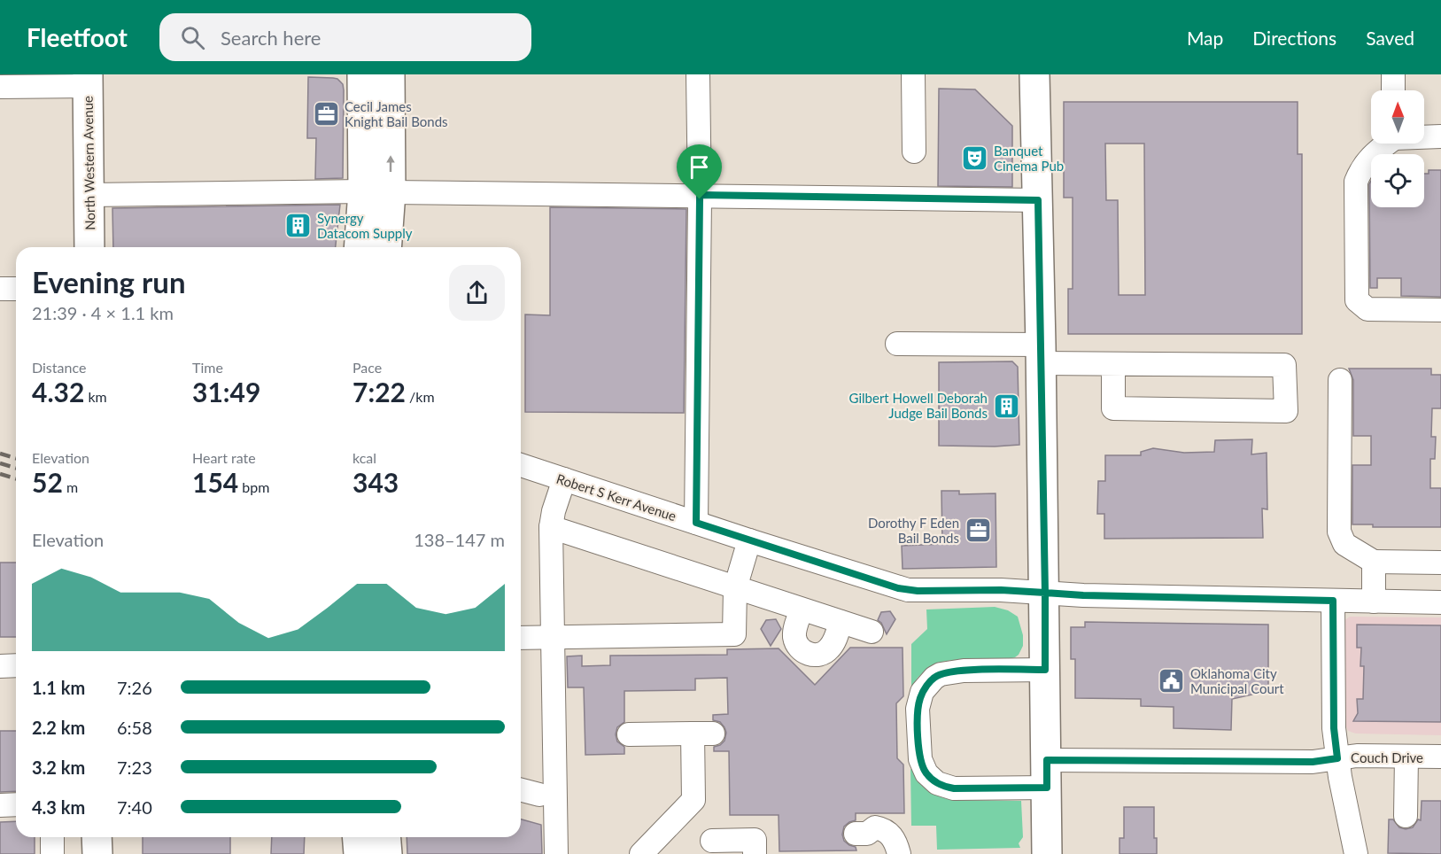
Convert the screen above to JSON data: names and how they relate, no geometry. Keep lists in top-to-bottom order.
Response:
{
  "streets": {
    "main road": ["North Western Avenue"],
    "street": ["Robert S Kerr Avenue", "Couch Drive"]
  },
  "places": {
    "office": ["Cecil James Knight Bail Bonds", "Dorothy F Eden Bail Bonds"],
    "theatre": ["Banquet Cinema Pub"],
    "building": ["Synergy Datacom Supply", "Gilbert Howell Deborah Judge Bail Bonds"],
    "public building": ["Oklahoma City Municipal Court"]
  },
  "north": "top",
  "page": {
    "header": "Fleetfoot",
    "search": "Search here",
    "nav": ["Map", "Directions", "Saved"],
    "heading": ["Evening run", "21:39 · 4 × 1.1 km"],
    "stats": [
      ["Distance", "4.32 km"],
      ["Time", "31:49"],
      ["Pace", "7:22 /km"],
      ["Elevation", "52 m"],
      ["Heart rate", "154 bpm"],
      ["kcal", "343"]
    ],
    "chart": ["Elevation", "138–147 m"],
    "list": [
      {
        "name": "1.1 km",
        "note": "7:26"
      },
      {
        "name": "2.2 km",
        "note": "6:58"
      },
      {
        "name": "3.2 km",
        "note": "7:23"
      },
      {
        "name": "4.3 km",
        "note": "7:40"
      }
    ]
  }
}
